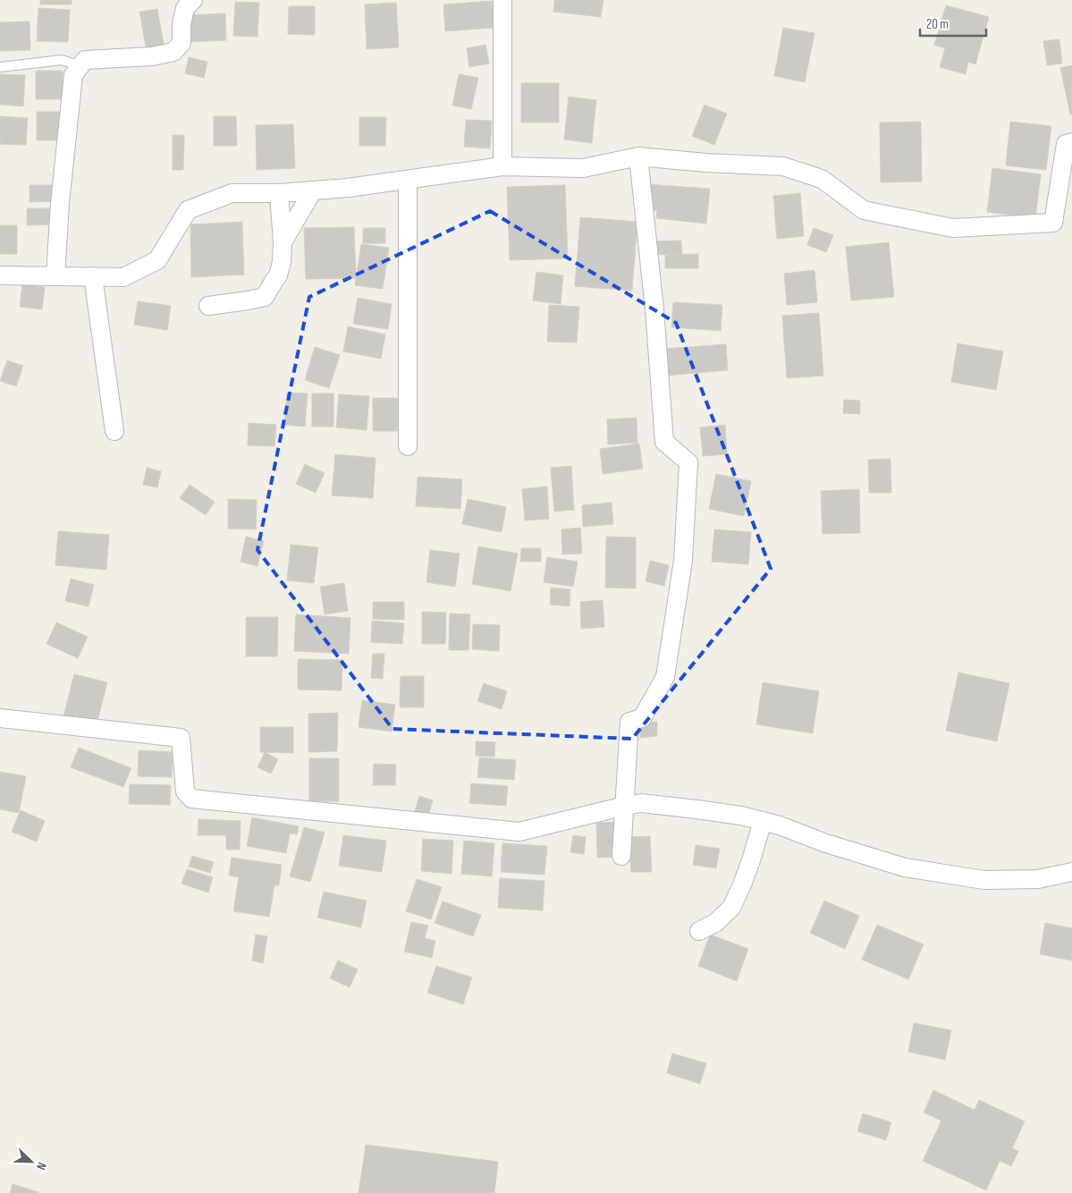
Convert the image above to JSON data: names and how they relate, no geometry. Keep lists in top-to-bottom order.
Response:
{
  "scale_bar": "20 m",
  "north": "bottom right"
}
